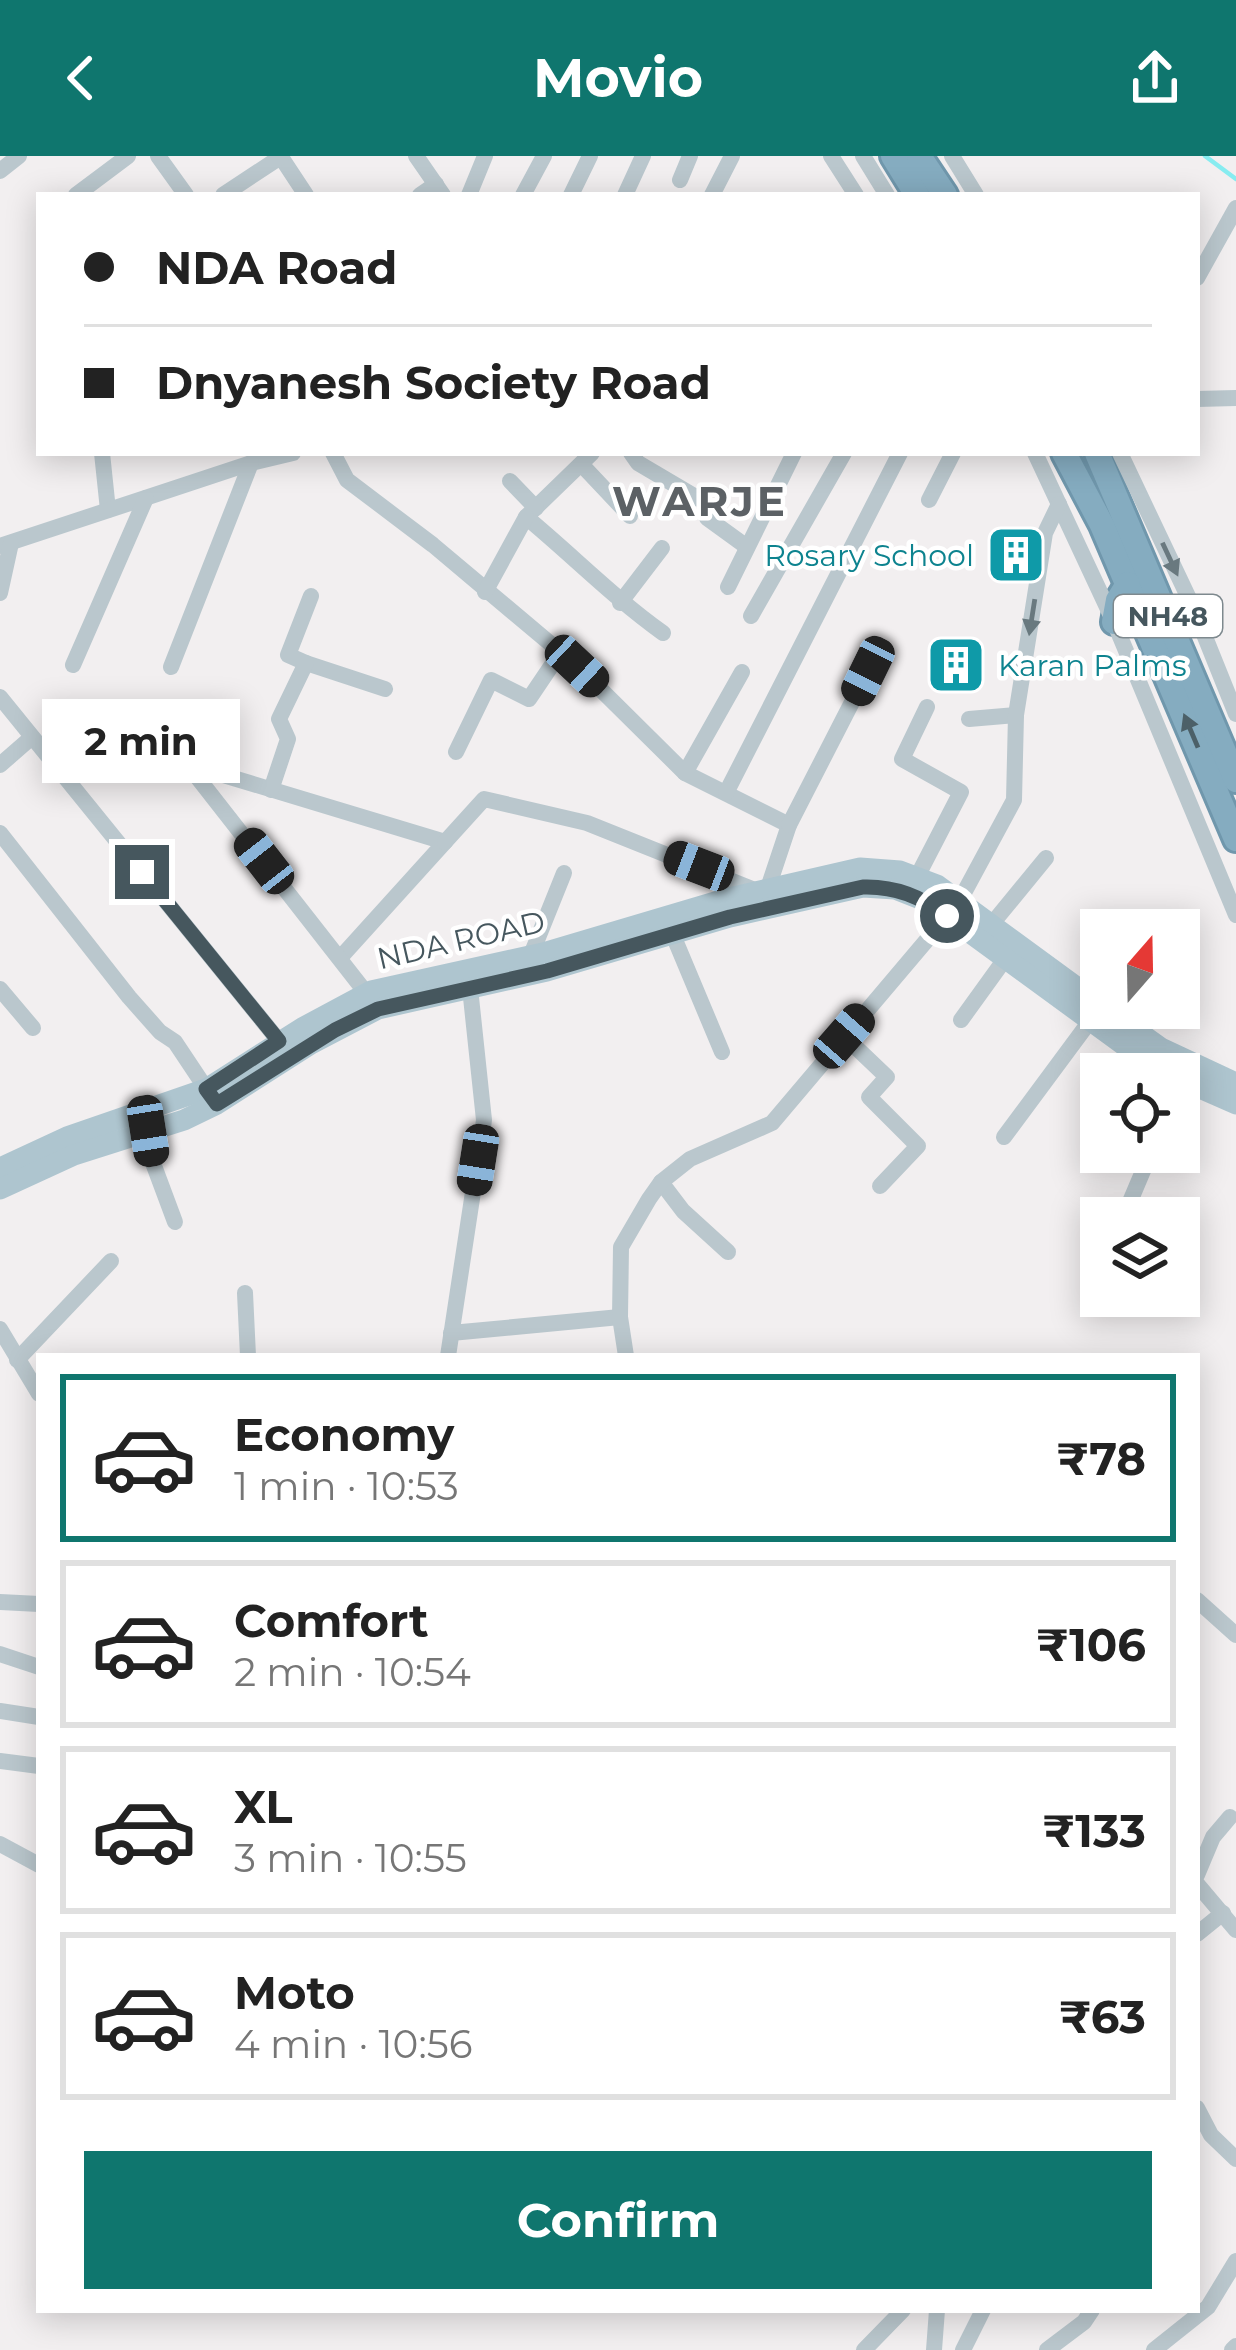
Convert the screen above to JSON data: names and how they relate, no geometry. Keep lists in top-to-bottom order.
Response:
{
  "streets": {
    "highway": ["NH48"],
    "main road": ["NDA ROAD"]
  },
  "districts": ["WARJE"],
  "places": {
    "building": ["Rosary School", "Karan Palms"]
  },
  "north": "top",
  "page": {
    "header": "Movio",
    "banner": ["NDA Road", "Dnyanesh Society Road"],
    "bubble": "2 min",
    "list": [
      {
        "name": "Economy",
        "note": "1 min · 10:53",
        "value": "₹78"
      },
      {
        "name": "Comfort",
        "note": "2 min · 10:54",
        "value": "₹106"
      },
      {
        "name": "XL",
        "note": "3 min · 10:55",
        "value": "₹133"
      },
      {
        "name": "Moto",
        "note": "4 min · 10:56",
        "value": "₹63"
      }
    ],
    "buttons": "Confirm"
  }
}
